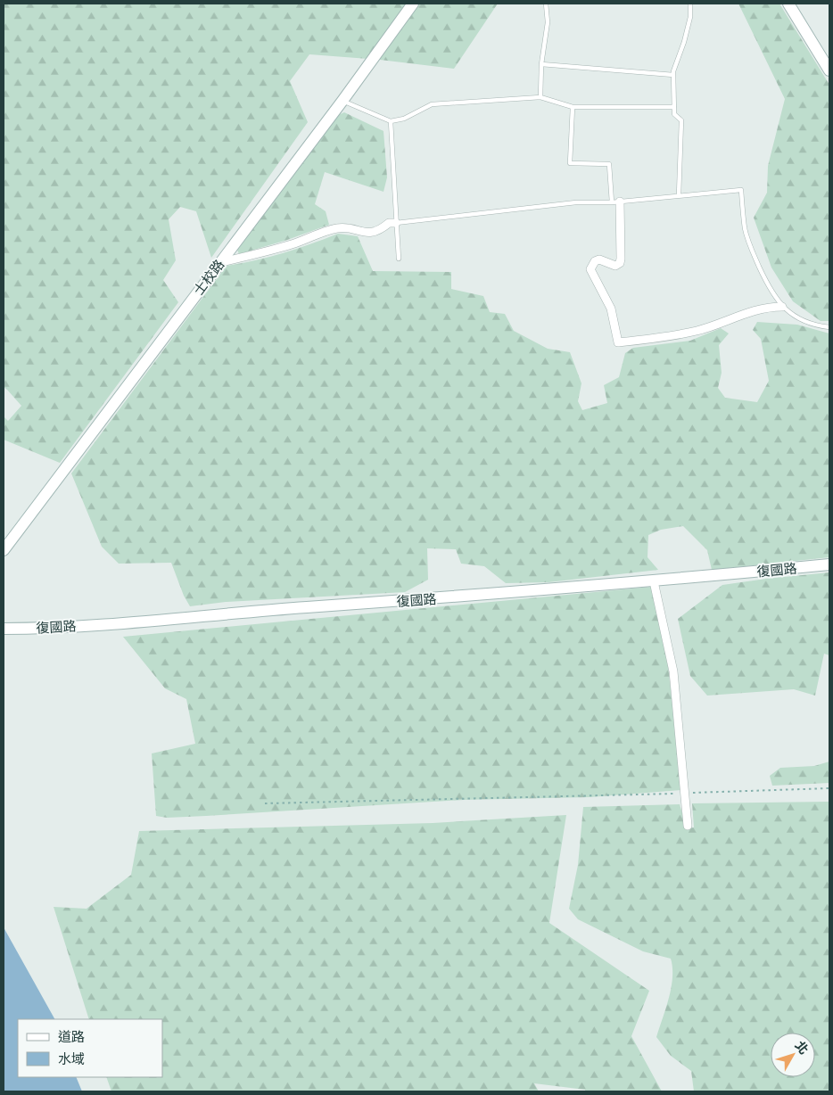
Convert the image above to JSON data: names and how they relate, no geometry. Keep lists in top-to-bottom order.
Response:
{
  "streets": {
    "street": ["士校路", "復國路"]
  },
  "legend": ["道路", "水域"],
  "north": "top right"
}
